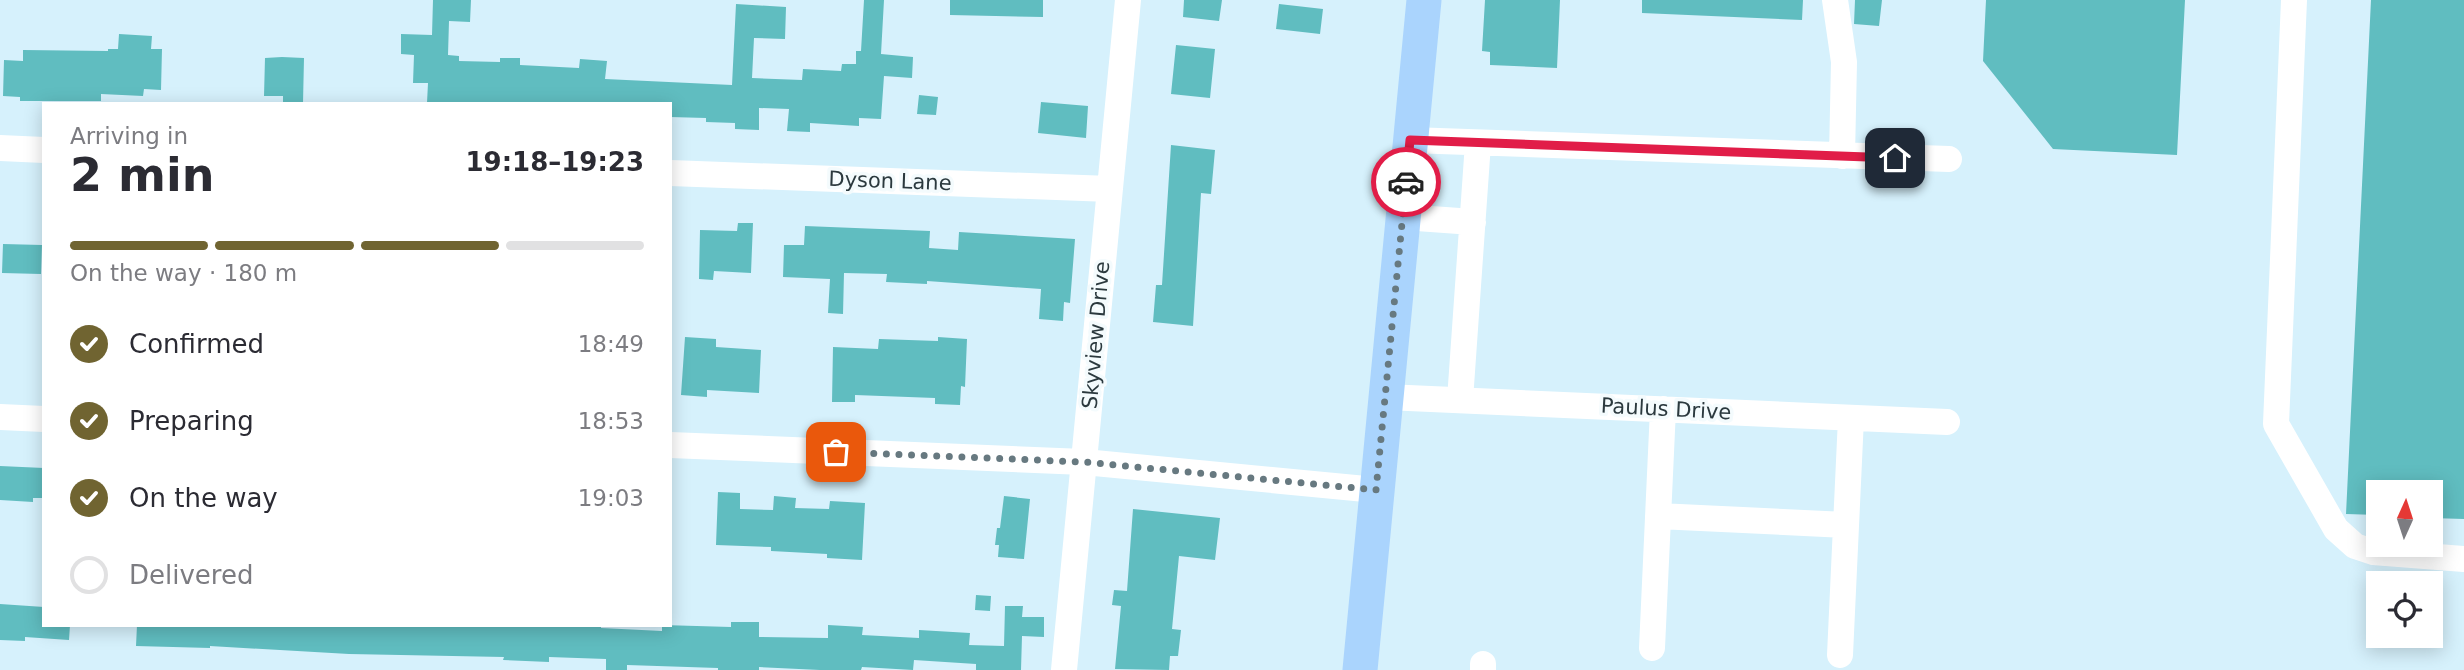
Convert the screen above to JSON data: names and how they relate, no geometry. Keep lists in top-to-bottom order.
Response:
{
  "streets": {
    "street": ["Dyson Lane", "Skyview Drive", "Paulus Drive"]
  },
  "crossings": [
    ["Dyson Lane", "Skyview Drive"]
  ],
  "north": "top",
  "page": {
    "heading": ["2 min", "Arriving in", "19:18–19:23"],
    "bar": "On the way · 180 m",
    "list": [
      ["Confirmed", "18:49"],
      ["Preparing", "18:53"],
      ["On the way", "19:03"],
      "Delivered"
    ]
  }
}
